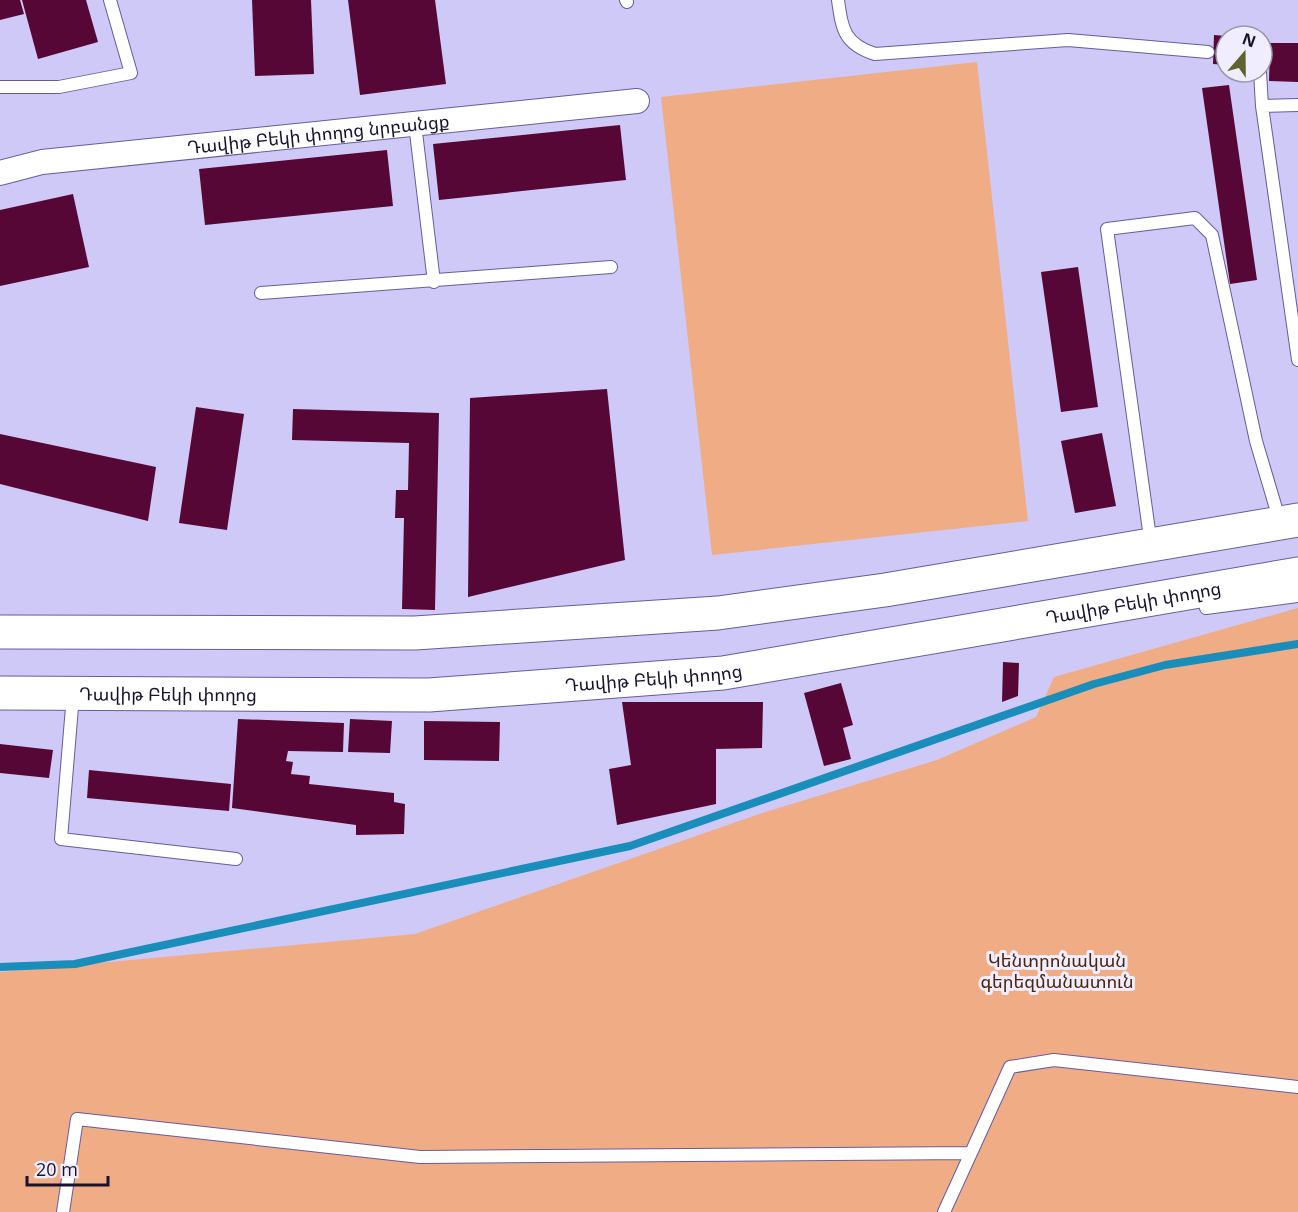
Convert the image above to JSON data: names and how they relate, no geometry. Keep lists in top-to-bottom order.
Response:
{
  "streets": {
    "main road": ["Դավիթ Բեկի փողոց"],
    "street": ["Դավիթ Բեկի փողոց նրբանցք"]
  },
  "parks": ["Կենտրոնական գերեզմանատուն"],
  "scale_bar": "20 m",
  "north": "top"
}
